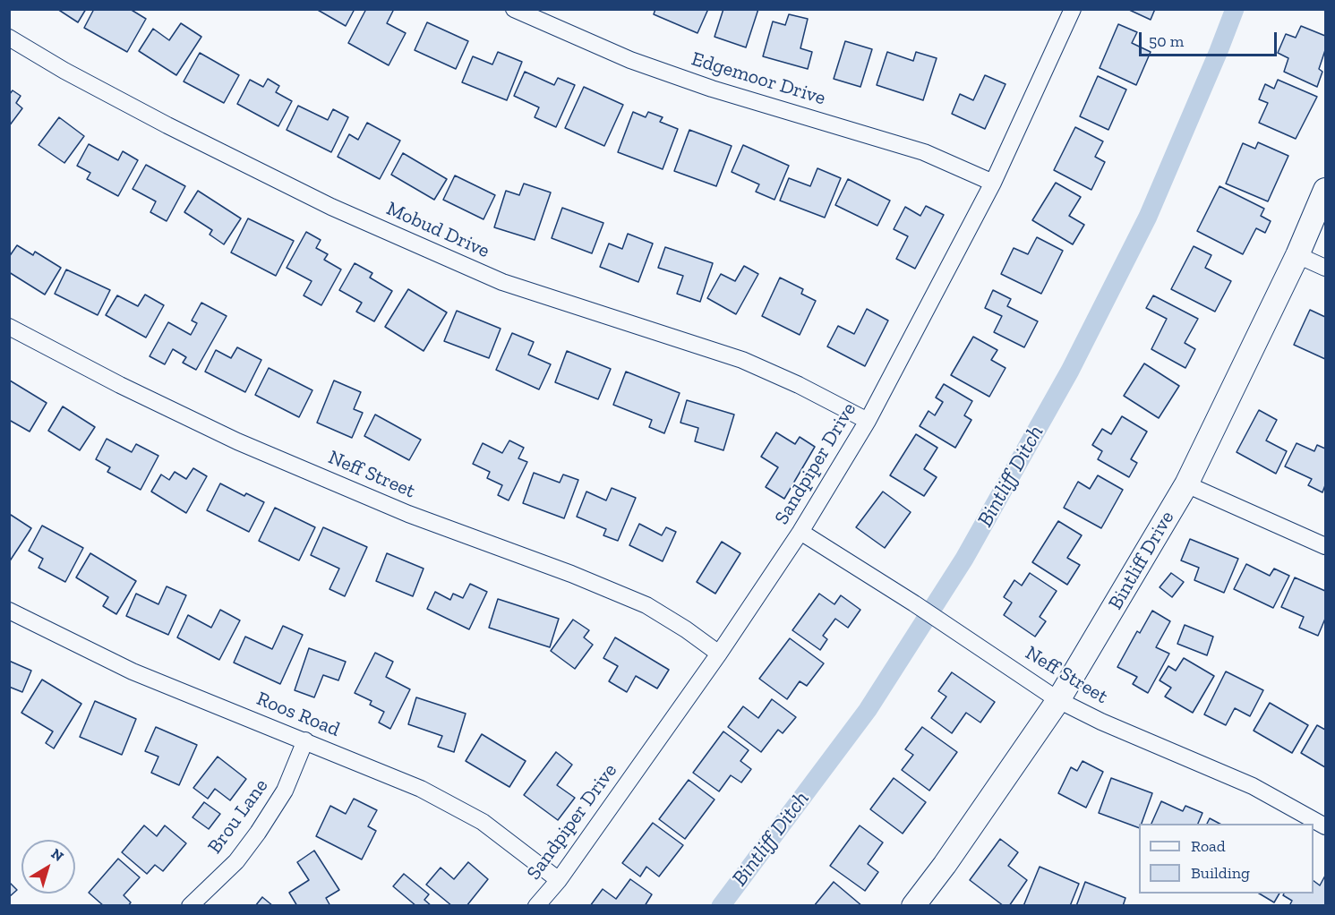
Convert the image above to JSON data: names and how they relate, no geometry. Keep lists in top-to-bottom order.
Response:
{
  "streets": {
    "street": [
      "Edgemoor Drive",
      "Mobud Drive",
      "Sandpiper Drive",
      "Neff Street",
      "Bintliff Drive",
      "Roos Road",
      "Brou Lane"
    ]
  },
  "crossings": [
    ["Edgemoor Drive", "Sandpiper Drive"],
    ["Mobud Drive", "Sandpiper Drive"],
    ["Sandpiper Drive", "Neff Street"],
    ["Sandpiper Drive", "Roos Road"],
    ["Neff Street", "Bintliff Drive"],
    ["Roos Road", "Brou Lane"]
  ],
  "water": ["Bintliff Ditch"],
  "legend": ["Road", "Building"],
  "scale_bar": "50 m",
  "north": "top right"
}
